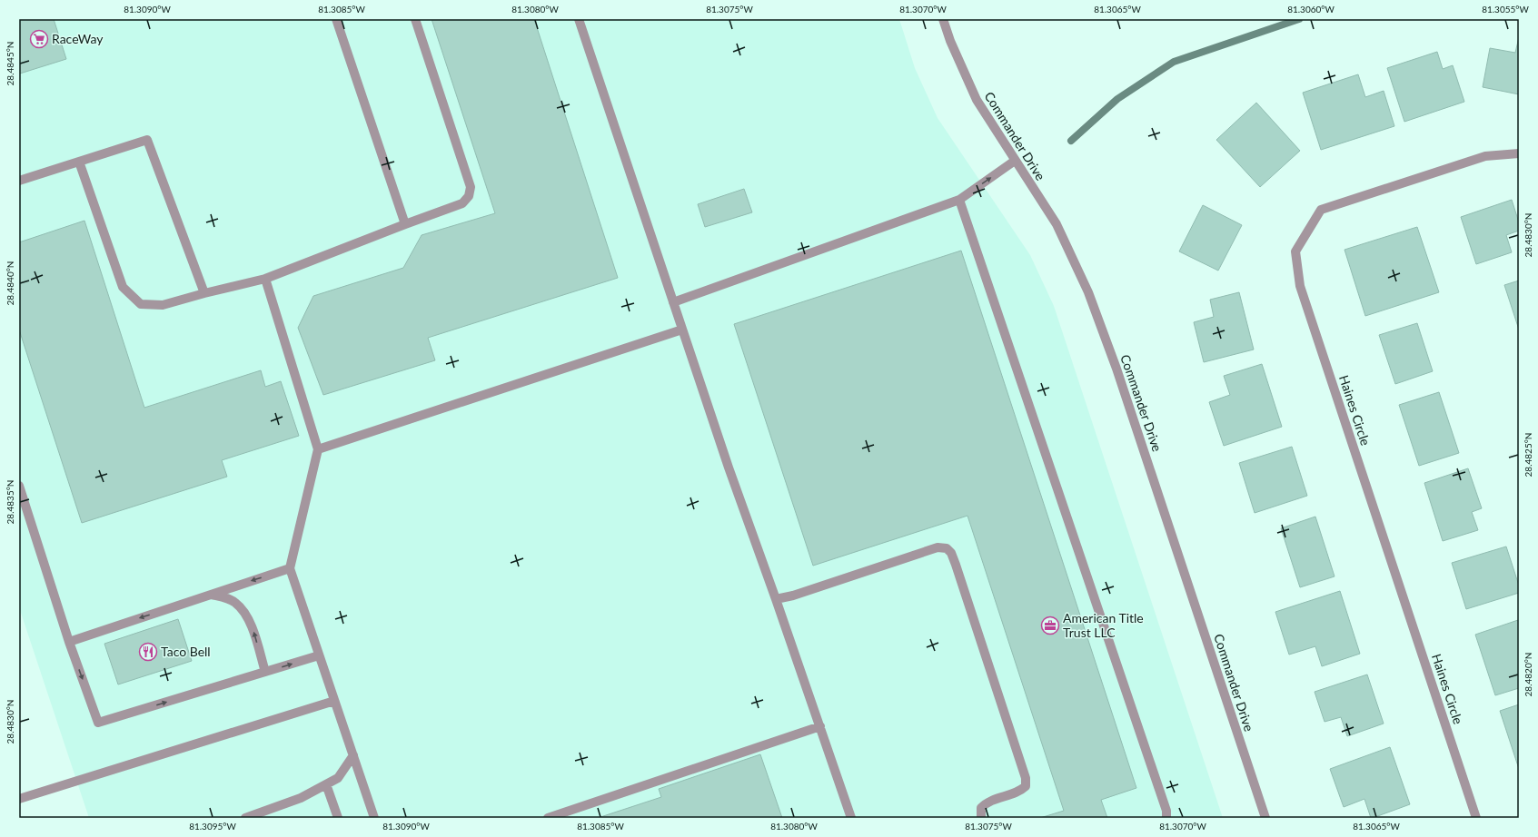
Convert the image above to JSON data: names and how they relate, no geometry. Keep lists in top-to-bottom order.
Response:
{
  "streets": {
    "street": ["Commander Drive", "Haines Circle"]
  },
  "places": {
    "supermarket": ["RaceWay"],
    "office": ["American Title Trust LLC"],
    "restaurant": ["Taco Bell"]
  },
  "coordinates": [
    "81.3090°W",
    "81.3085°W",
    "81.3080°W",
    "81.3075°W",
    "81.3070°W",
    "81.3065°W",
    "81.3060°W",
    "81.3055°W",
    "28.4845°N",
    "28.4830°N",
    "28.4840°N",
    "28.4825°N",
    "28.4835°N",
    "28.4820°N",
    "81.3095°W"
  ]
}
